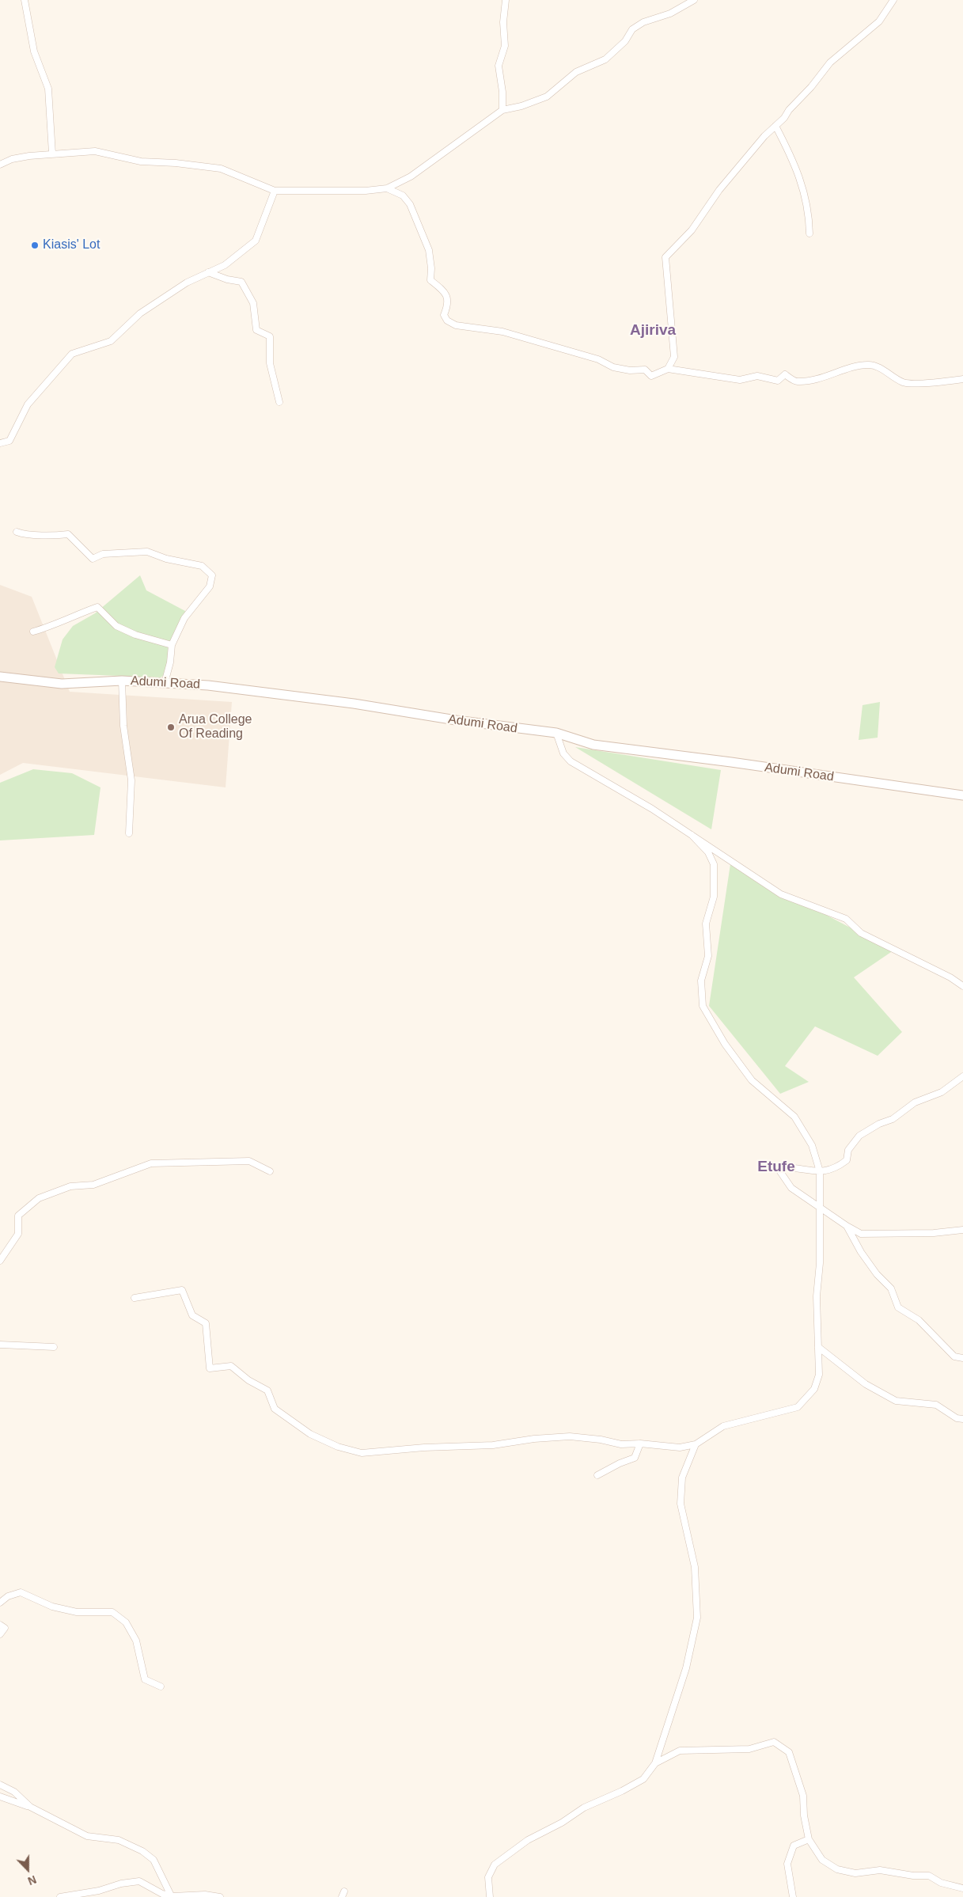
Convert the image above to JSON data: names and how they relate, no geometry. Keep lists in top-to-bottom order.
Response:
{
  "streets": {
    "main road": ["Adumi Road"]
  },
  "districts": ["Ajiriva", "Etufe"],
  "places": ["Kiasis' Lot", "Arua College Of Reading"],
  "north": "bottom"
}
